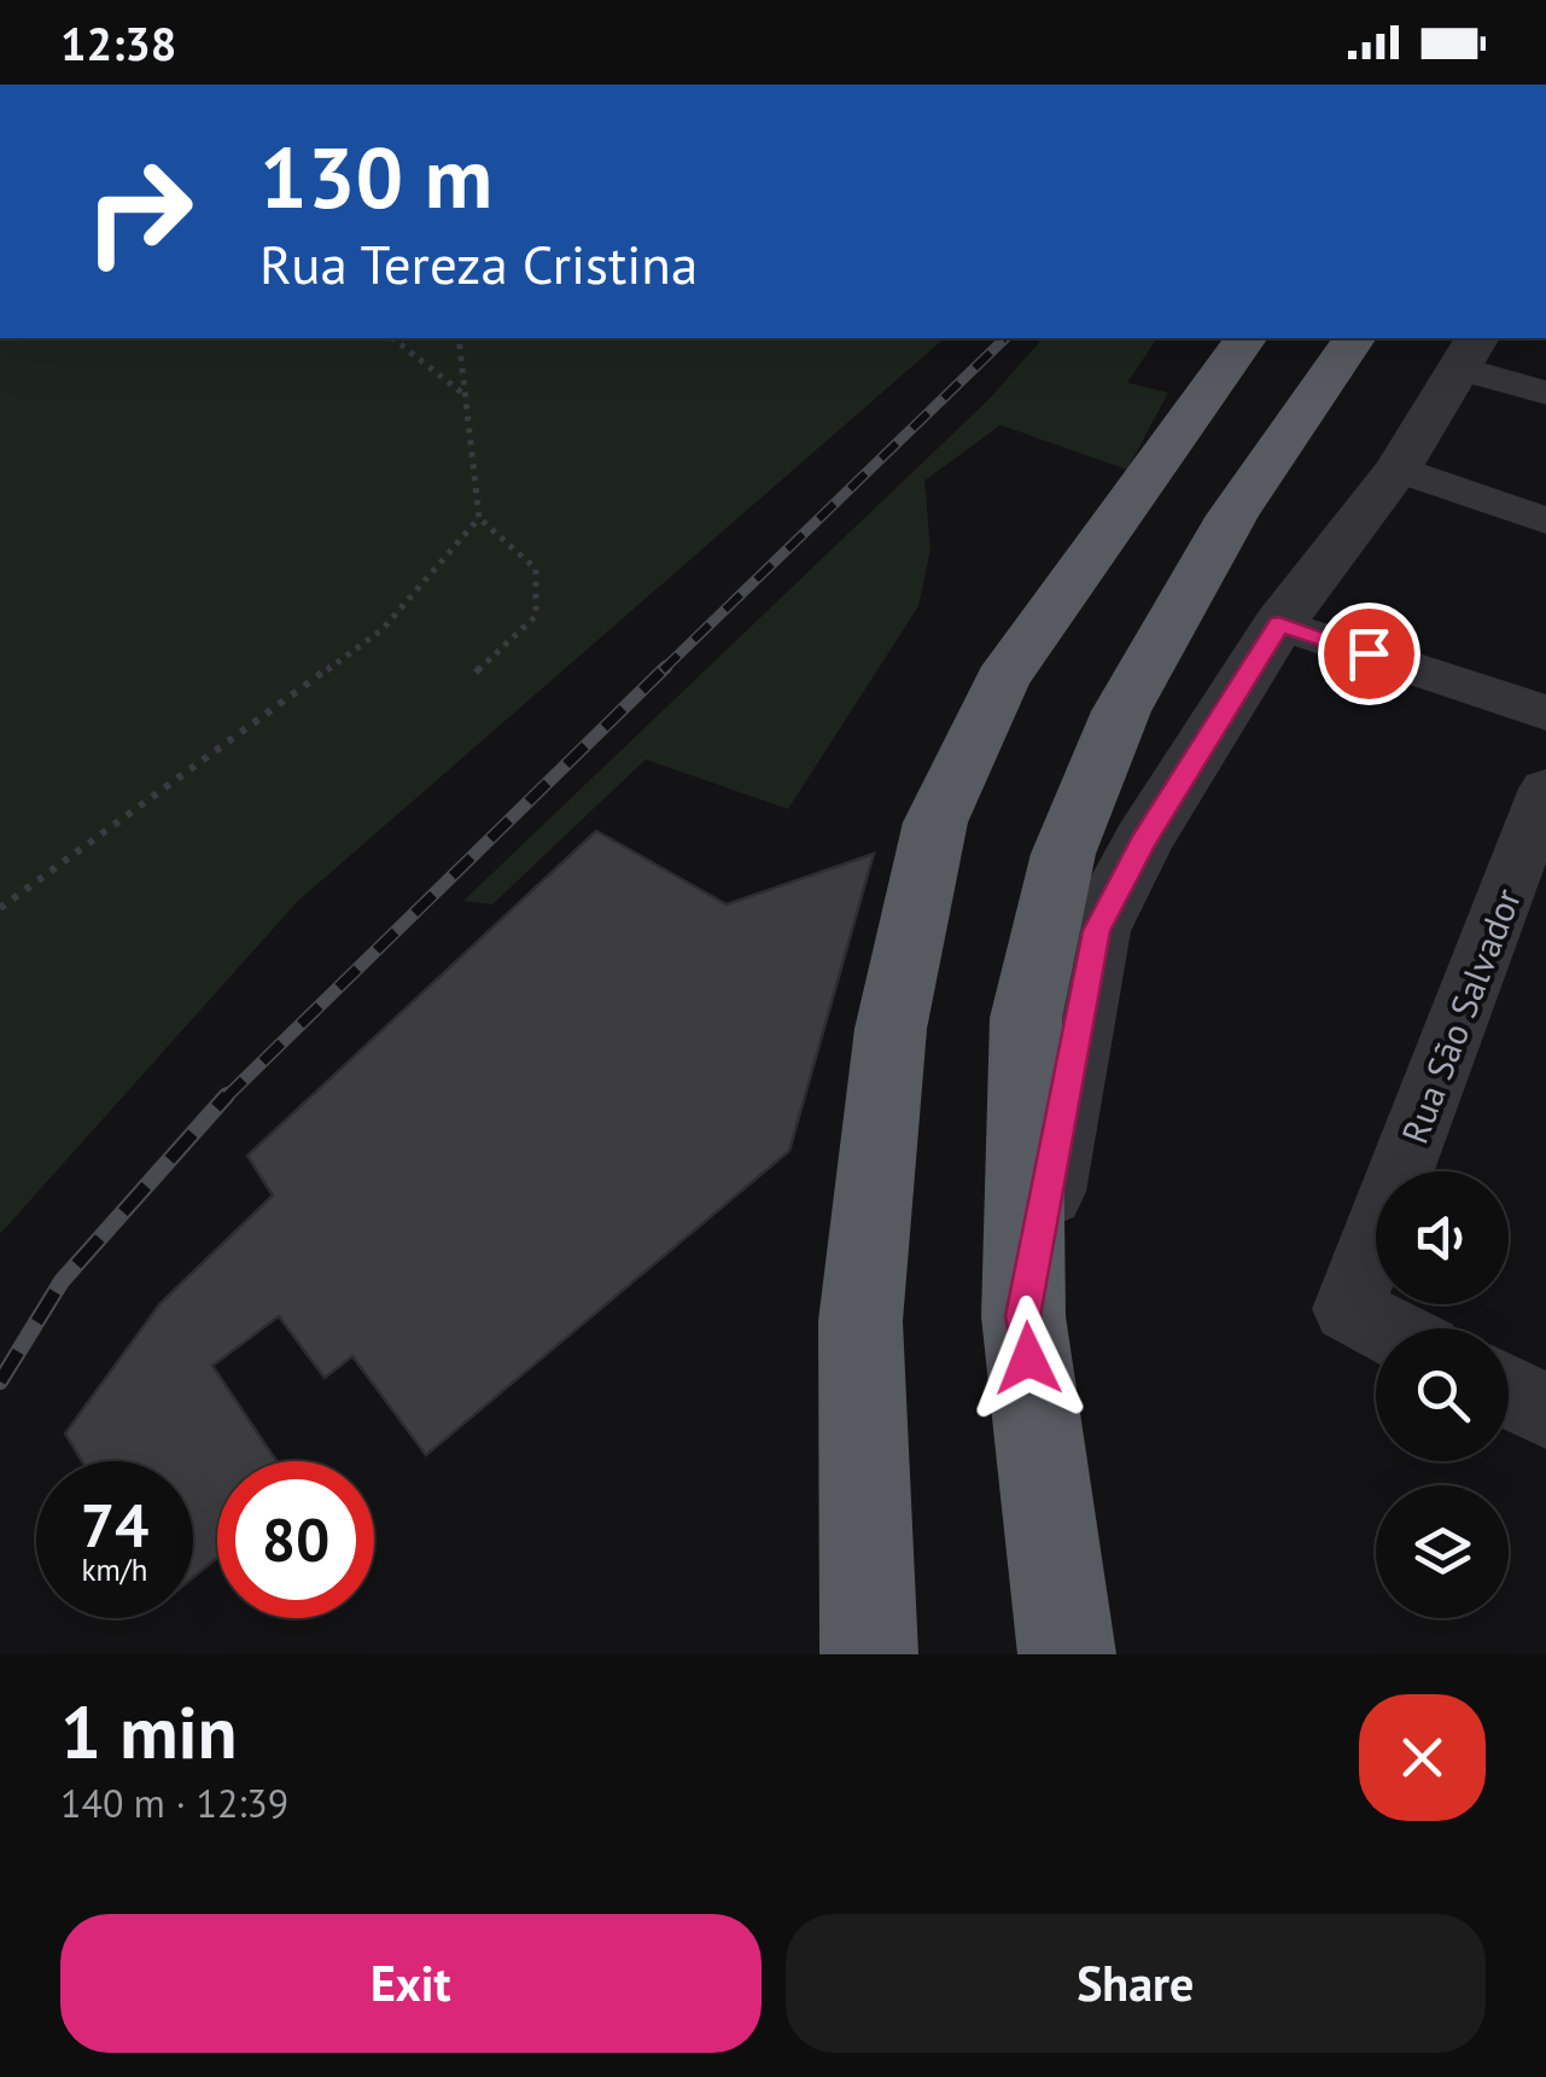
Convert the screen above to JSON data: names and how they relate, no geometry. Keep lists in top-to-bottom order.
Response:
{
  "streets": {
    "street": ["Rua São Salvador"]
  },
  "page": {
    "status": "12:38",
    "turn": ["130 m", "Rua Tereza Cristina"],
    "speed": "74 km/h",
    "limit": "80",
    "heading": ["1 min", "140 m · 12:39"],
    "buttons": ["Exit", "Share"]
  }
}
